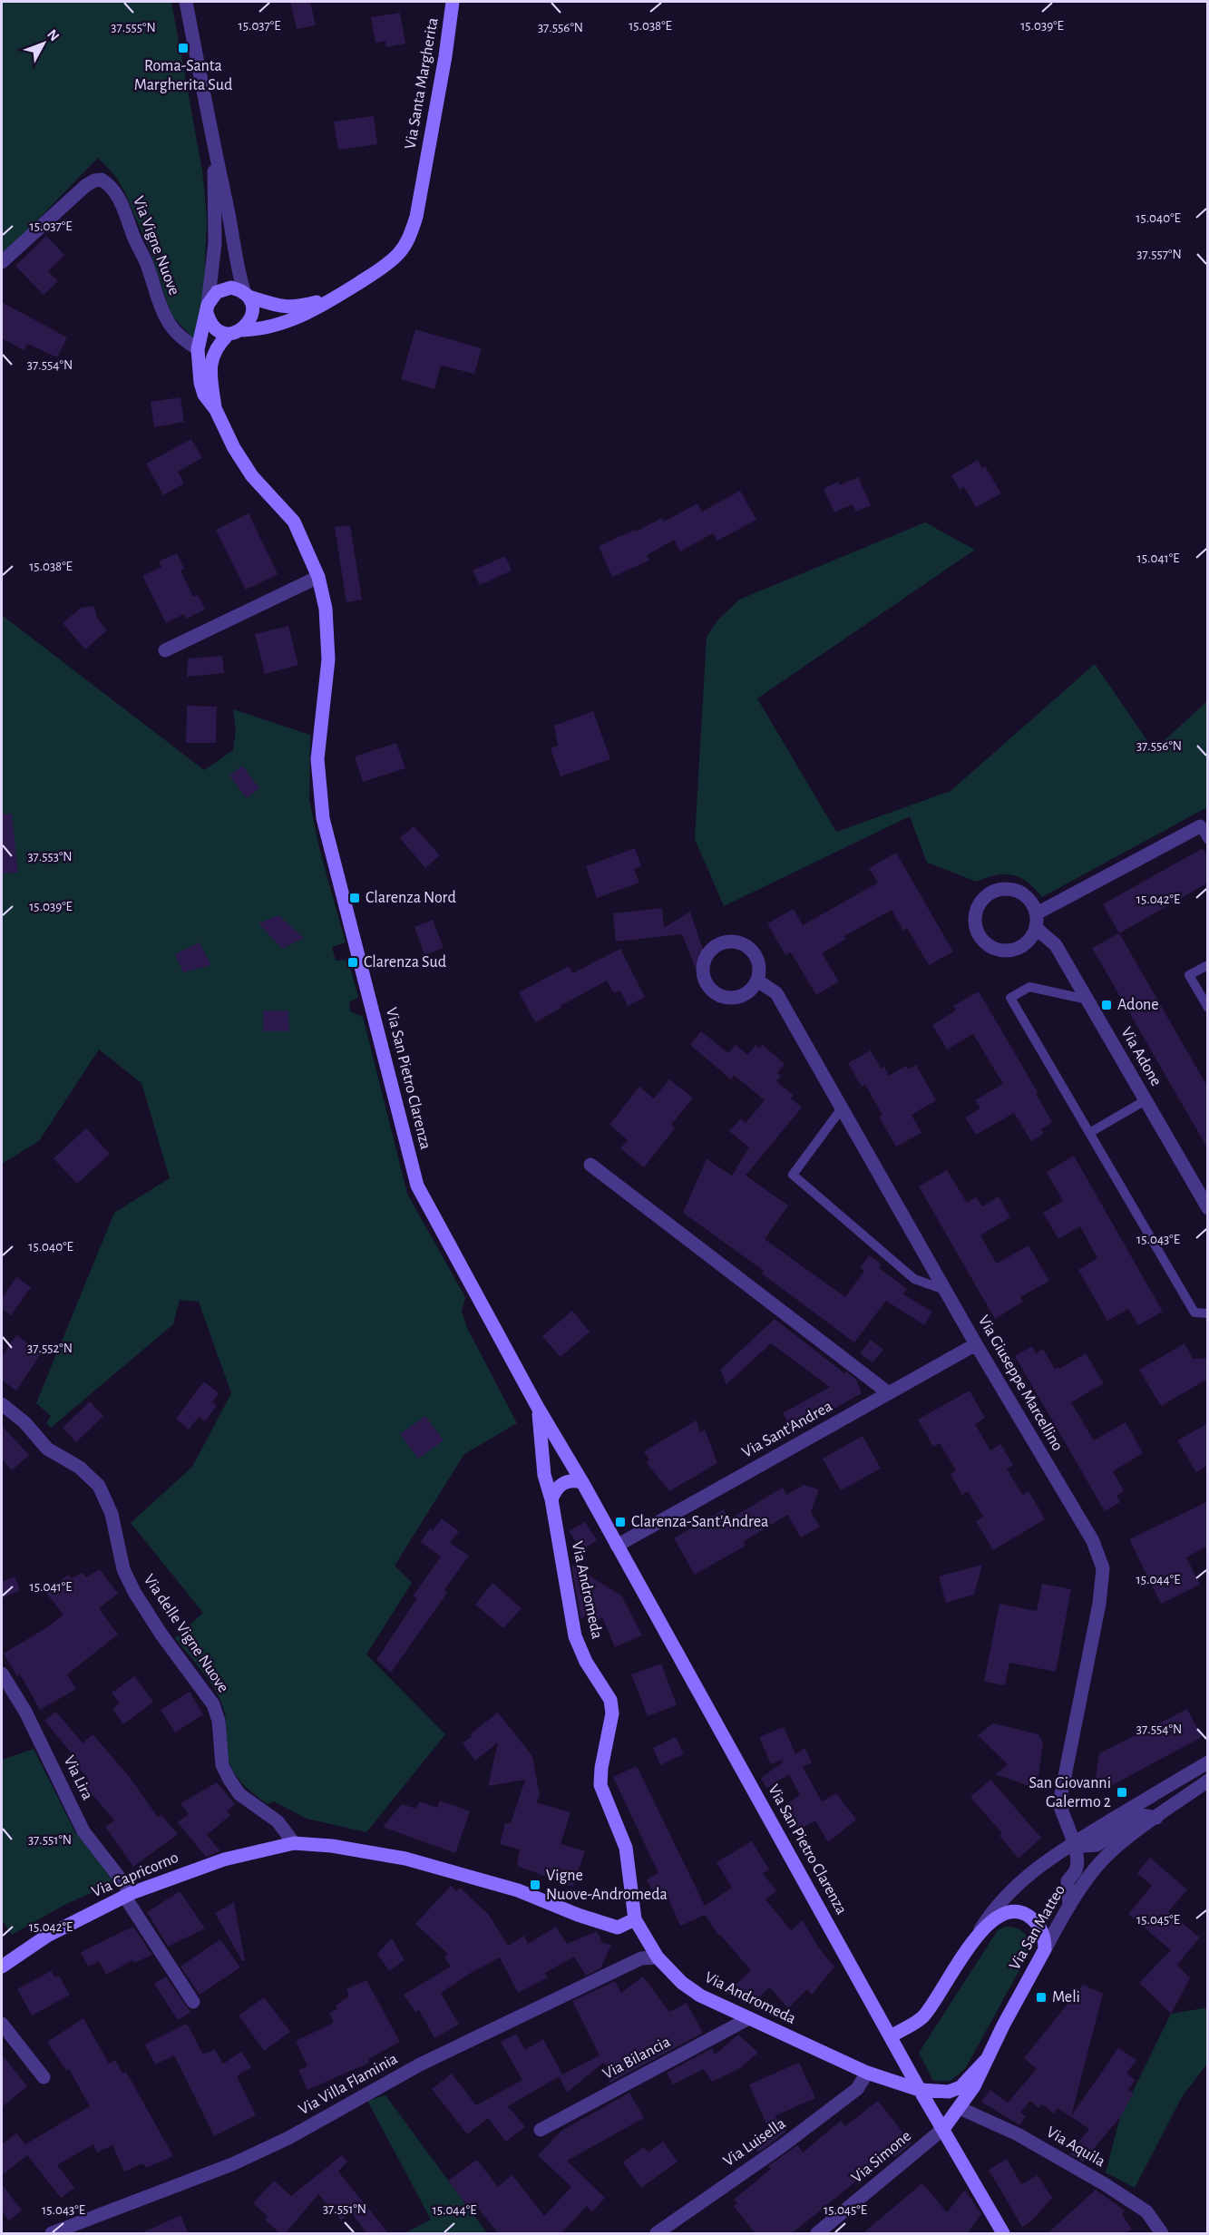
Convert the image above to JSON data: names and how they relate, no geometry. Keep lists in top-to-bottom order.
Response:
{
  "streets": {
    "main road": [
      "Via Santa Margherita",
      "Via San Pietro Clarenza",
      "Via Andromeda",
      "Via Capricorno",
      "Via San Matteo"
    ],
    "street": [
      "Via Vigne Nuove",
      "Via Adone",
      "Via Giuseppe Marcellino",
      "Via Sant'Andrea",
      "Via delle Vigne Nuove",
      "Via Lira",
      "Via Bilancia",
      "Via Villa Flaminia",
      "Via Luisella",
      "Via Aquila",
      "Via Simone"
    ]
  },
  "crossings": [
    ["Via San Pietro Clarenza", "Via Sant'Andrea"],
    ["Via San Pietro Clarenza", "Via Andromeda"],
    ["Via San Pietro Clarenza", "Via San Matteo"],
    ["Via San Pietro Clarenza", "Via Simone"],
    ["Via Giuseppe Marcellino", "Via Sant'Andrea"],
    ["Via Giuseppe Marcellino", "Via San Matteo"],
    ["Via Andromeda", "Via San Matteo"],
    ["Via Andromeda", "Via Bilancia"],
    ["Via Andromeda", "Via Villa Flaminia"],
    ["Via Andromeda", "Via Luisella"],
    ["Via delle Vigne Nuove", "Via Capricorno"],
    ["Via Lira", "Via Capricorno"],
    ["Via San Matteo", "Via Aquila"],
    ["Via San Matteo", "Via Simone"]
  ],
  "places": {
    "transit": [
      "Roma-Santa Margherita Sud",
      "Clarenza Nord",
      "Clarenza Sud",
      "Adone",
      "Clarenza-Sant'Andrea",
      "San Giovanni Galermo 2",
      "Vigne Nuove-Andromeda",
      "Meli"
    ]
  },
  "north": "top right",
  "coordinates": [
    "15.037°E",
    "15.038°E",
    "15.039°E",
    "37.555°N",
    "37.556°N",
    "15.040°E",
    "37.557°N",
    "37.554°N",
    "15.041°E",
    "37.553°N",
    "15.042°E",
    "15.043°E",
    "37.552°N",
    "15.044°E",
    "37.551°N",
    "15.045°E"
  ]
}
